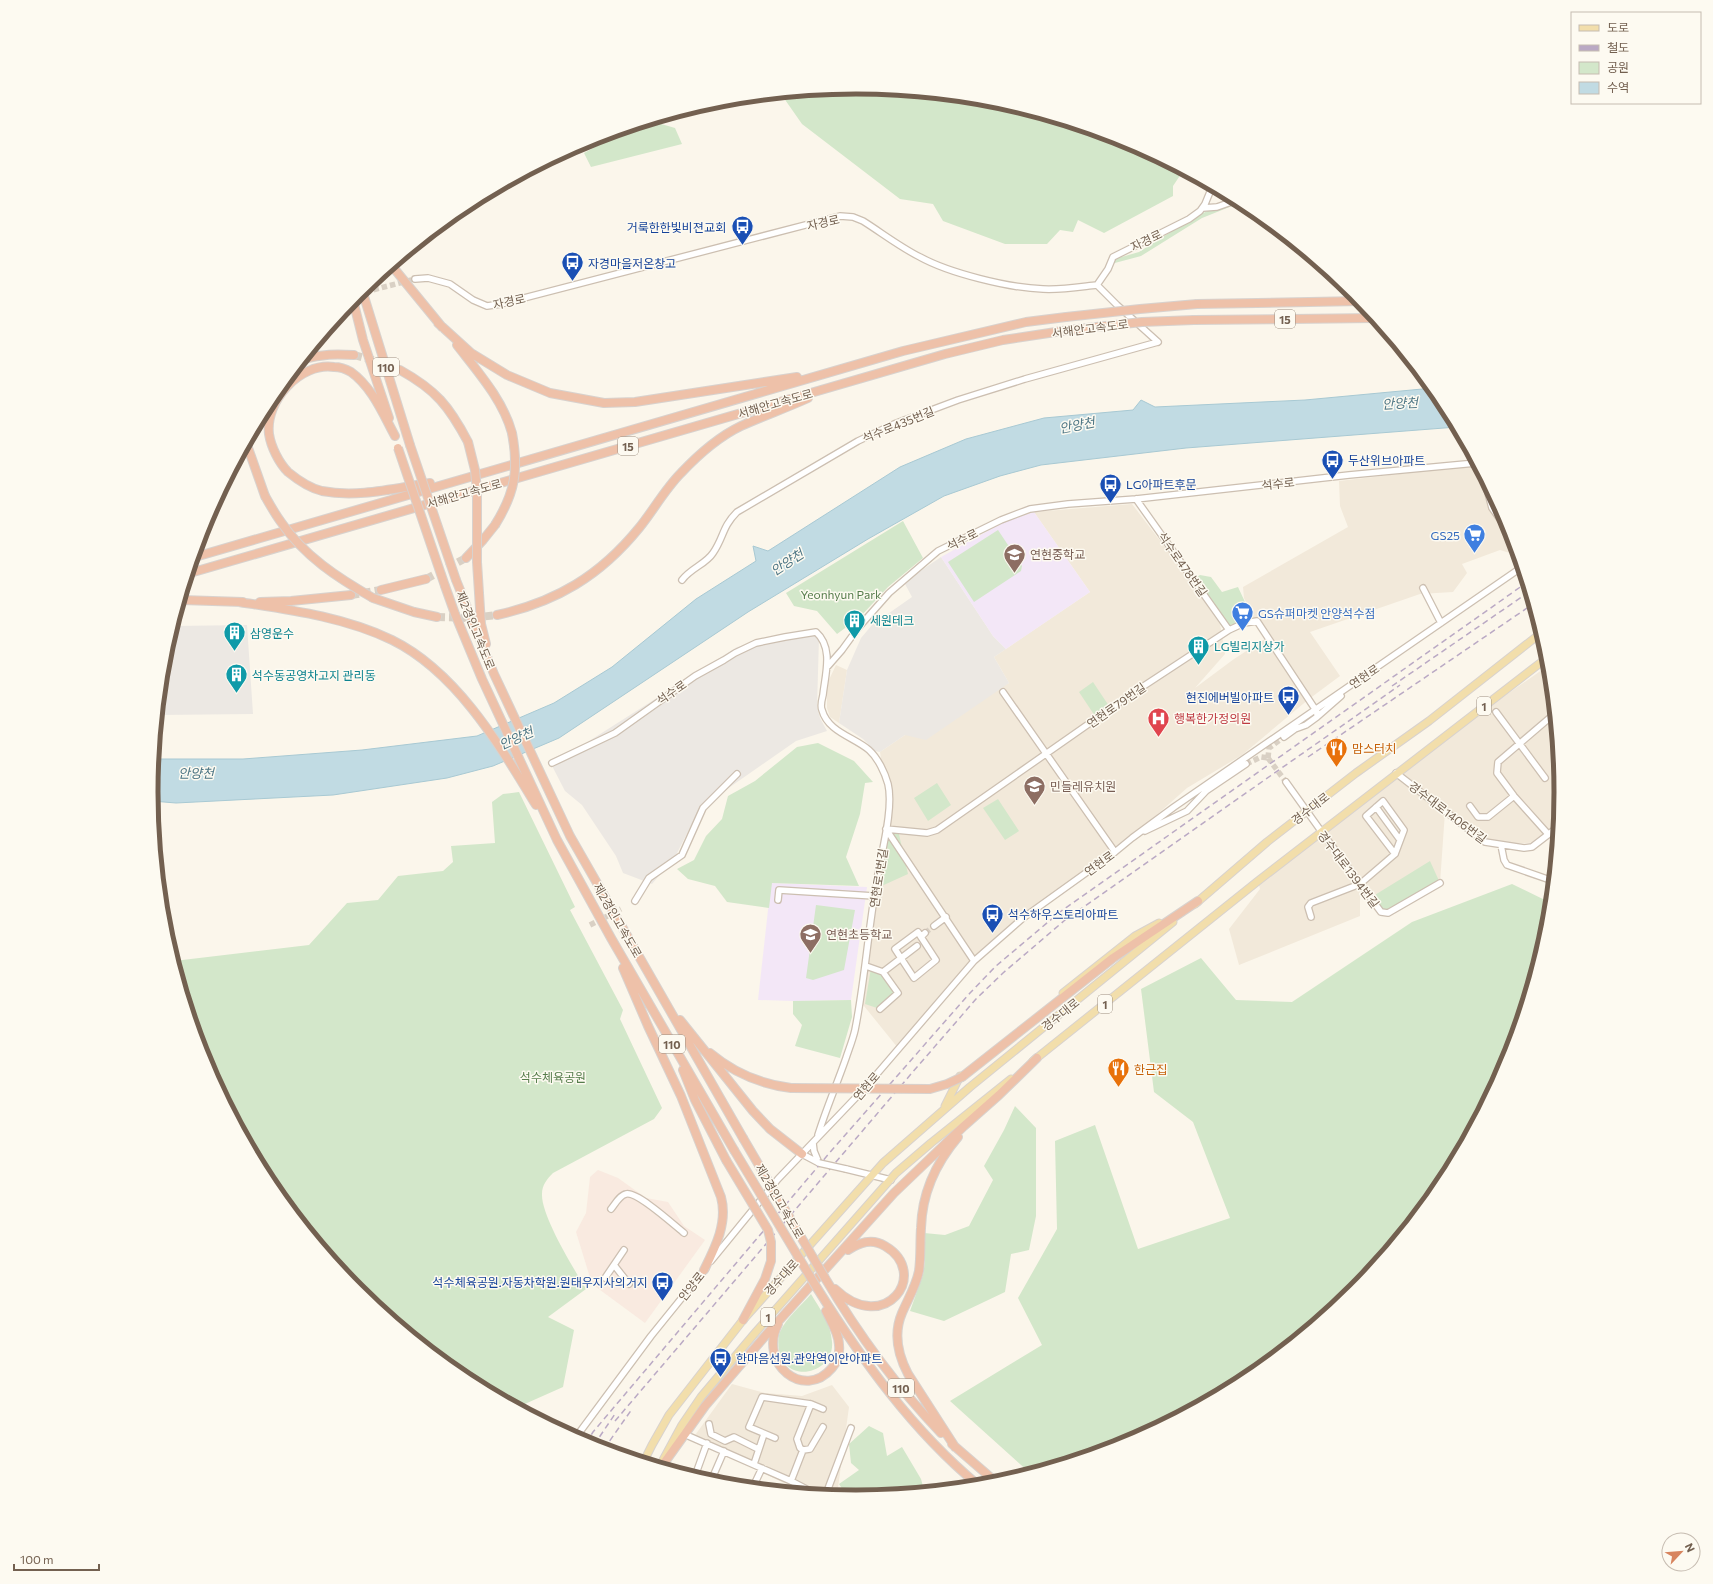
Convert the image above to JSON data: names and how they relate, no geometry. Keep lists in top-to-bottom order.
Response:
{
  "streets": {
    "highway": [
      "15",
      "서해안고속도로",
      "110",
      "제2경인고속도로"
    ],
    "main road": ["1", "경수대로"],
    "street": [
      "자경로",
      "석수로435번길",
      "석수로",
      "석수로478번길",
      "연현로",
      "연현로79번길",
      "경수대로1406번길",
      "경수대로1394번길",
      "연현로1번길",
      "안양로"
    ]
  },
  "crossings": [
    ["자경로", "석수로435번길"],
    ["석수로", "석수로478번길"],
    ["석수로", "연현로1번길"],
    ["석수로478번길", "연현로79번길"],
    ["연현로", "연현로79번길"],
    ["연현로", "연현로1번길"],
    ["연현로", "안양로"],
    ["연현로79번길", "연현로1번길"],
    ["1", "경수대로"],
    ["1", "경수대로1406번길"],
    ["경수대로", "경수대로1406번길"],
    ["경수대로", "경수대로1394번길"]
  ],
  "water": ["안양천"],
  "parks": ["Yeonhyun Park", "석수체육공원"],
  "places": {
    "bus stop": [
      "거룩한한빛비젼교회",
      "자경마을저온창고",
      "두산위브아파트",
      "LG아파트후문",
      "현진에버빌아파트",
      "석수하우스토리아파트",
      "석수체육공원.자동차학원.원태우지사의거지",
      "한마음선원.관악역이안아파트"
    ],
    "supermarket": ["GS25", "GS슈퍼마켓 안양석수점"],
    "school or university": ["연현중학교", "민들레유치원", "연현초등학교"],
    "building": [
      "세원테크",
      "삼영운수",
      "LG빌리지상가",
      "석수동공영차고지 관리동"
    ],
    "hospital": ["행복한가정의원"],
    "restaurant": ["맘스터치", "한근집"]
  },
  "legend": [
    "도로",
    "철도",
    "공원",
    "수역"
  ],
  "scale_bar": "100 m",
  "north": "top right"
}
